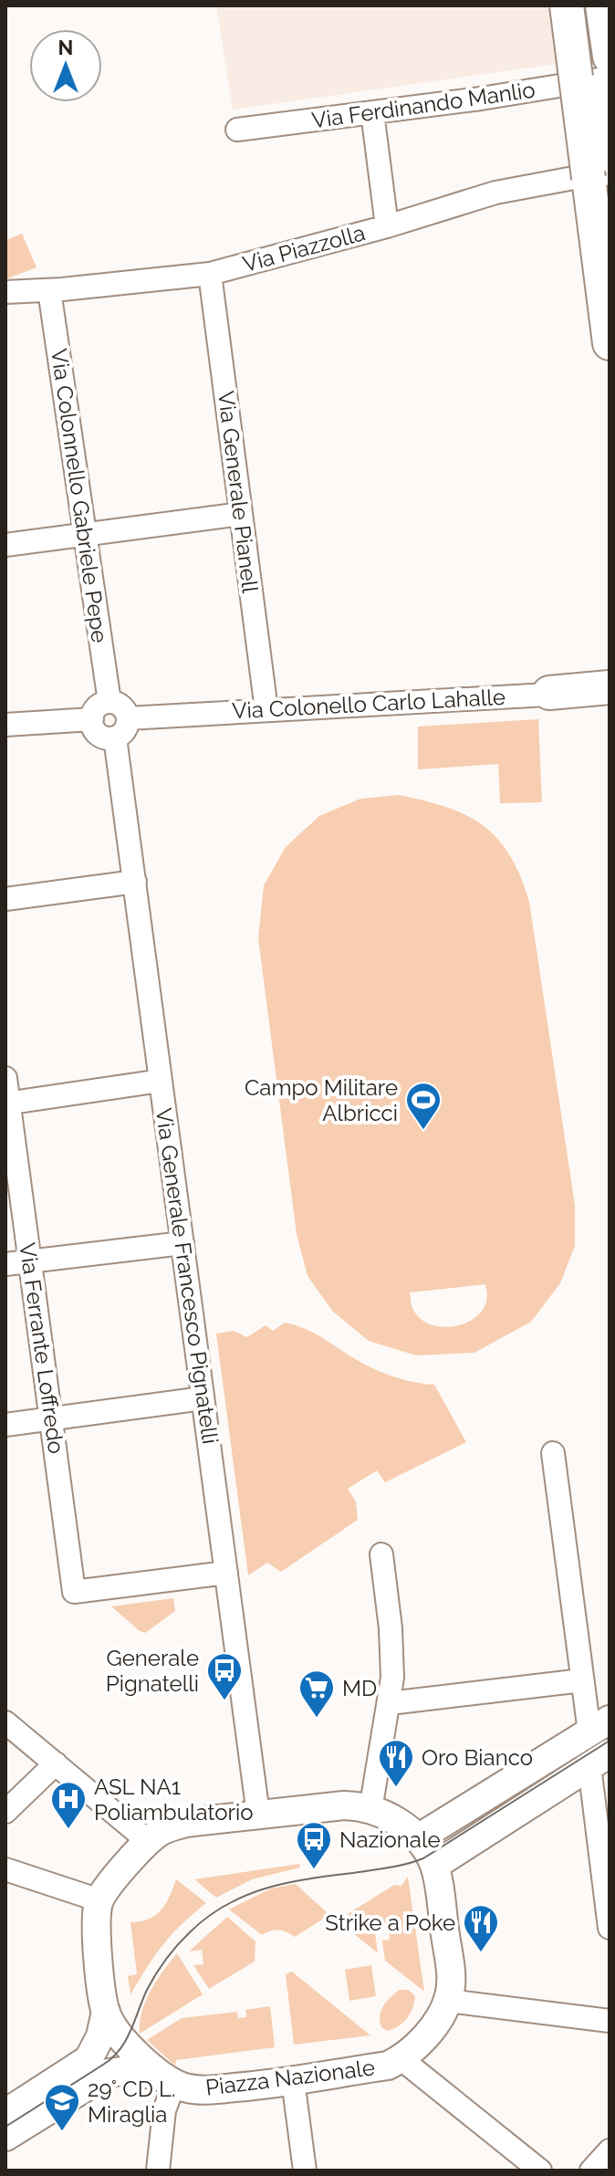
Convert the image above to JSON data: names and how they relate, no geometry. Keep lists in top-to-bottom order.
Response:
{
  "streets": {
    "main road": ["Piazza Nazionale"],
    "street": [
      "Via Ferdinando Manlio",
      "Via Piazzolla",
      "Via Generale Pianell",
      "Via Colonnello Gabriele Pepe",
      "Via Colonello Carlo Lahalle",
      "Via Generale Francesco Pignatelli",
      "Via Ferrante Loffredo"
    ]
  },
  "crossings": [
    ["Via Piazzolla", "Via Generale Pianell"],
    ["Via Piazzolla", "Via Colonnello Gabriele Pepe"],
    ["Via Generale Pianell", "Via Colonello Carlo Lahalle"],
    ["Via Colonnello Gabriele Pepe", "Via Colonello Carlo Lahalle"],
    ["Via Colonnello Gabriele Pepe", "Via Generale Francesco Pignatelli"],
    ["Via Colonello Carlo Lahalle", "Via Generale Francesco Pignatelli"],
    ["Via Generale Francesco Pignatelli", "Via Ferrante Loffredo"]
  ],
  "places": {
    "sports": ["Campo Militare Albricci"],
    "bus stop": ["Generale Pignatelli", "Nazionale"],
    "supermarket": ["MD"],
    "restaurant": ["Oro Bianco", "Strike a Poke"],
    "hospital": ["ASL NA1 Poliambulatorio"],
    "school or university": ["29° CD L. Miraglia"]
  },
  "north": "top"
}
